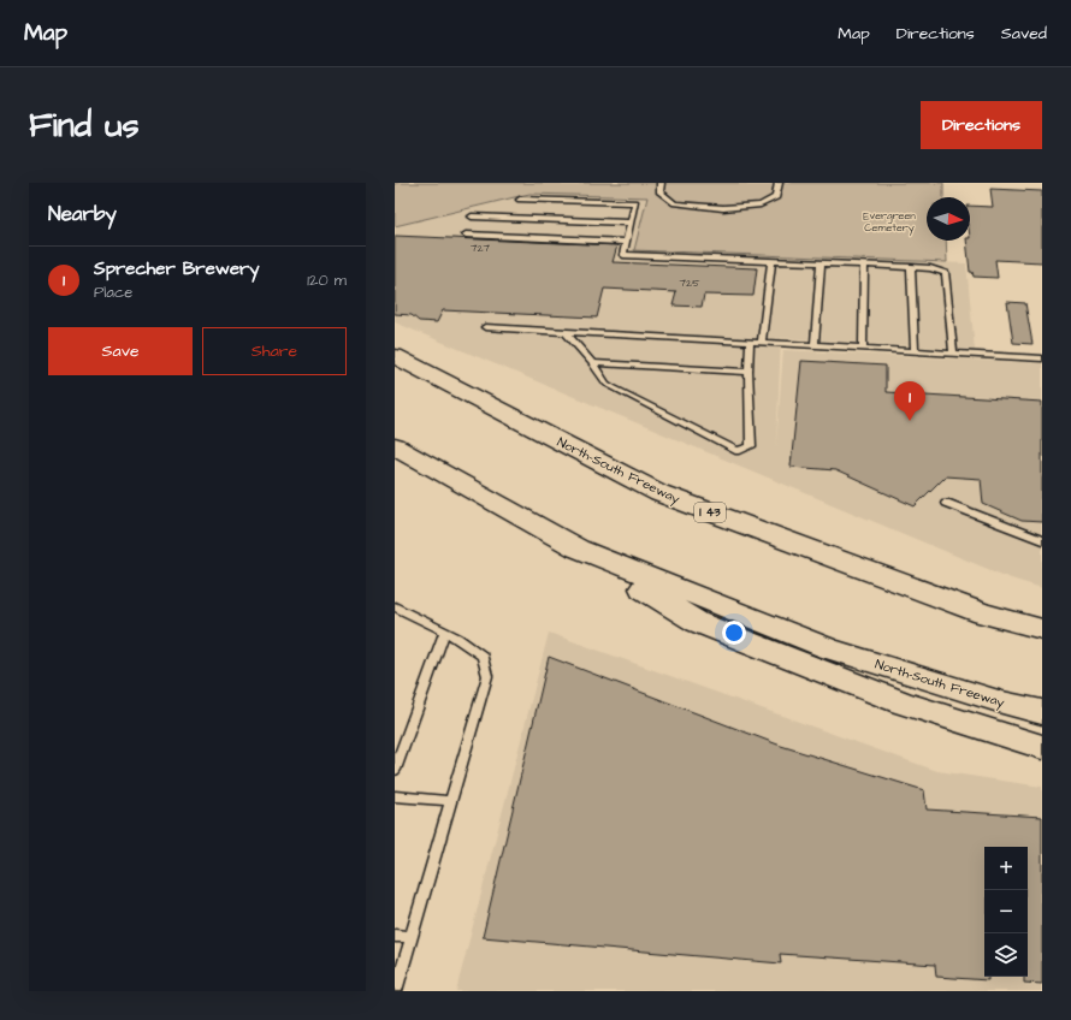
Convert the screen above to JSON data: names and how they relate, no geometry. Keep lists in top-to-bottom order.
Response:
{
  "streets": {
    "highway": ["North-South Freeway", "I 43"]
  },
  "parks": ["Evergreen Cemetery"],
  "house_numbers": ["727", "725"],
  "north": "right",
  "page": {
    "header": "Map",
    "nav": ["Map", "Directions", "Saved"],
    "buttons": [
      "Directions",
      ["Save", "Share"]
    ],
    "title": "Find us",
    "heading": "Nearby",
    "list": [
      {
        "mark": "1",
        "name": "Sprecher Brewery",
        "note": "Place",
        "value": "120 m"
      }
    ],
    "pins": "1",
    "map_buttons": ["+", "−"]
  }
}
